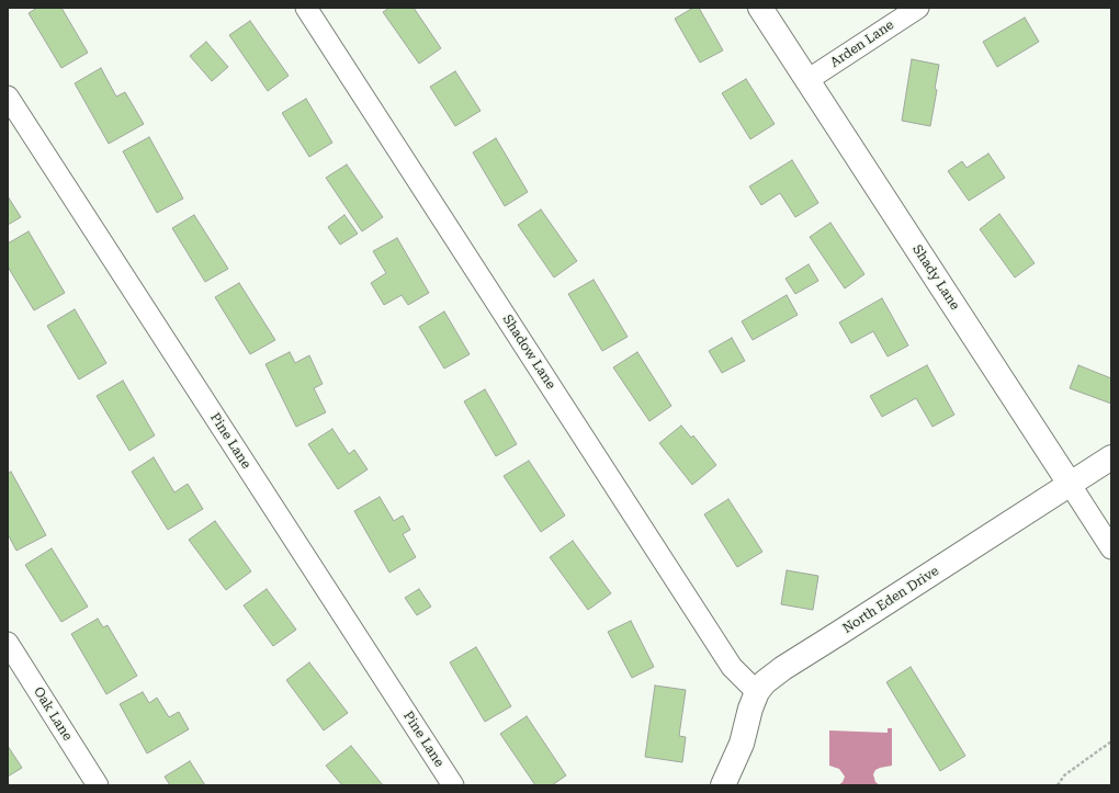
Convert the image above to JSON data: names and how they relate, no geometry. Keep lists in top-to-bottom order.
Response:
{
  "streets": {
    "street": [
      "Arden Lane",
      "Shady Lane",
      "Shadow Lane",
      "Pine Lane",
      "North Eden Drive",
      "Oak Lane"
    ]
  },
  "crossings": [
    ["Arden Lane", "Shady Lane"],
    ["Shady Lane", "North Eden Drive"],
    ["Shadow Lane", "North Eden Drive"]
  ]
}
